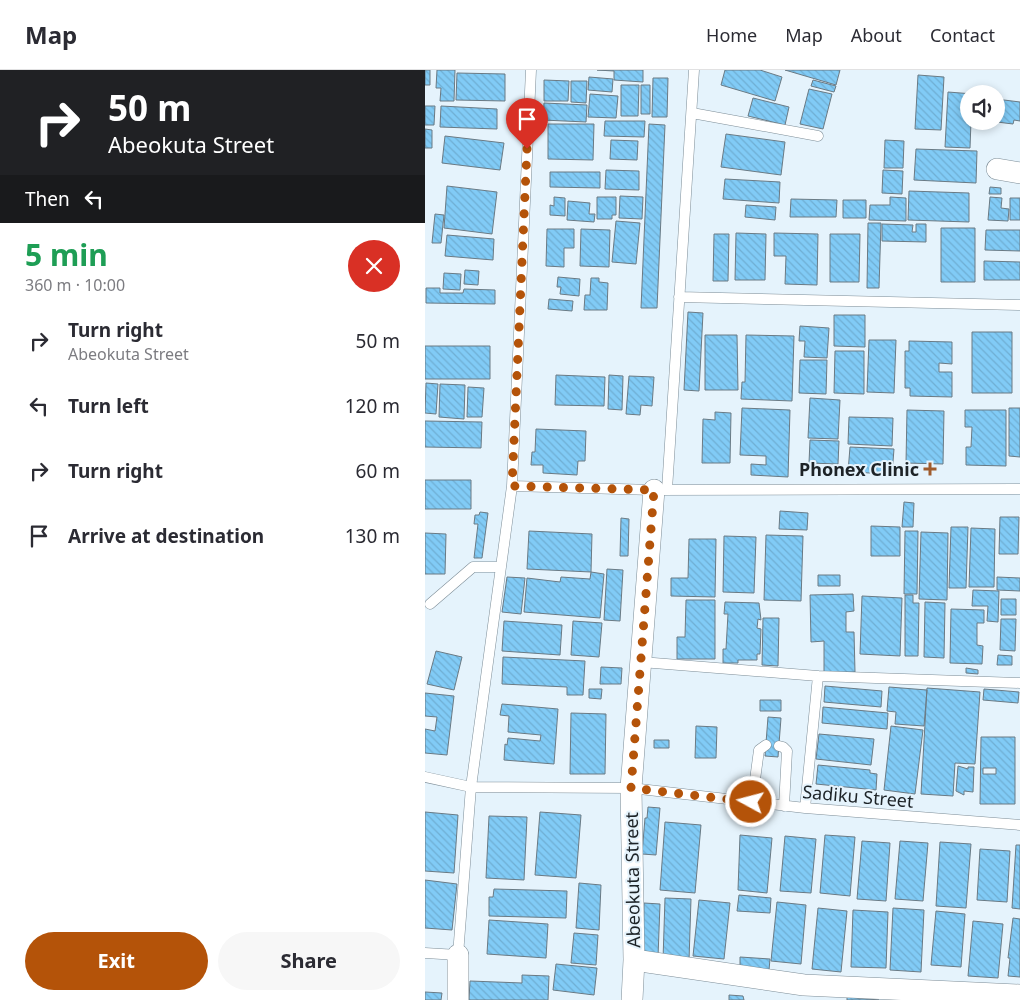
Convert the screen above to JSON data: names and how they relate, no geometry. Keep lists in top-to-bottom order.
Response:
{
  "streets": {
    "street": ["Abeokuta Street"],
    "lane": ["Sadiku Street"]
  },
  "crossings": [
    ["Sadiku Street", "Abeokuta Street"]
  ],
  "places": {
    "health": ["Phonex Clinic"]
  },
  "page": {
    "header": "Map",
    "nav": [
      "Home",
      "Map",
      "About",
      "Contact"
    ],
    "turn": ["50 m", "Abeokuta Street"],
    "then": "Then",
    "heading": ["5 min", "360 m · 10:00"],
    "list": [
      {
        "name": "Turn right",
        "note": "Abeokuta Street",
        "value": "50 m"
      },
      {
        "name": "Turn left",
        "value": "120 m"
      },
      {
        "name": "Turn right",
        "value": "60 m"
      },
      {
        "name": "Arrive at destination",
        "value": "130 m"
      }
    ],
    "buttons": ["Exit", "Share"]
  }
}
